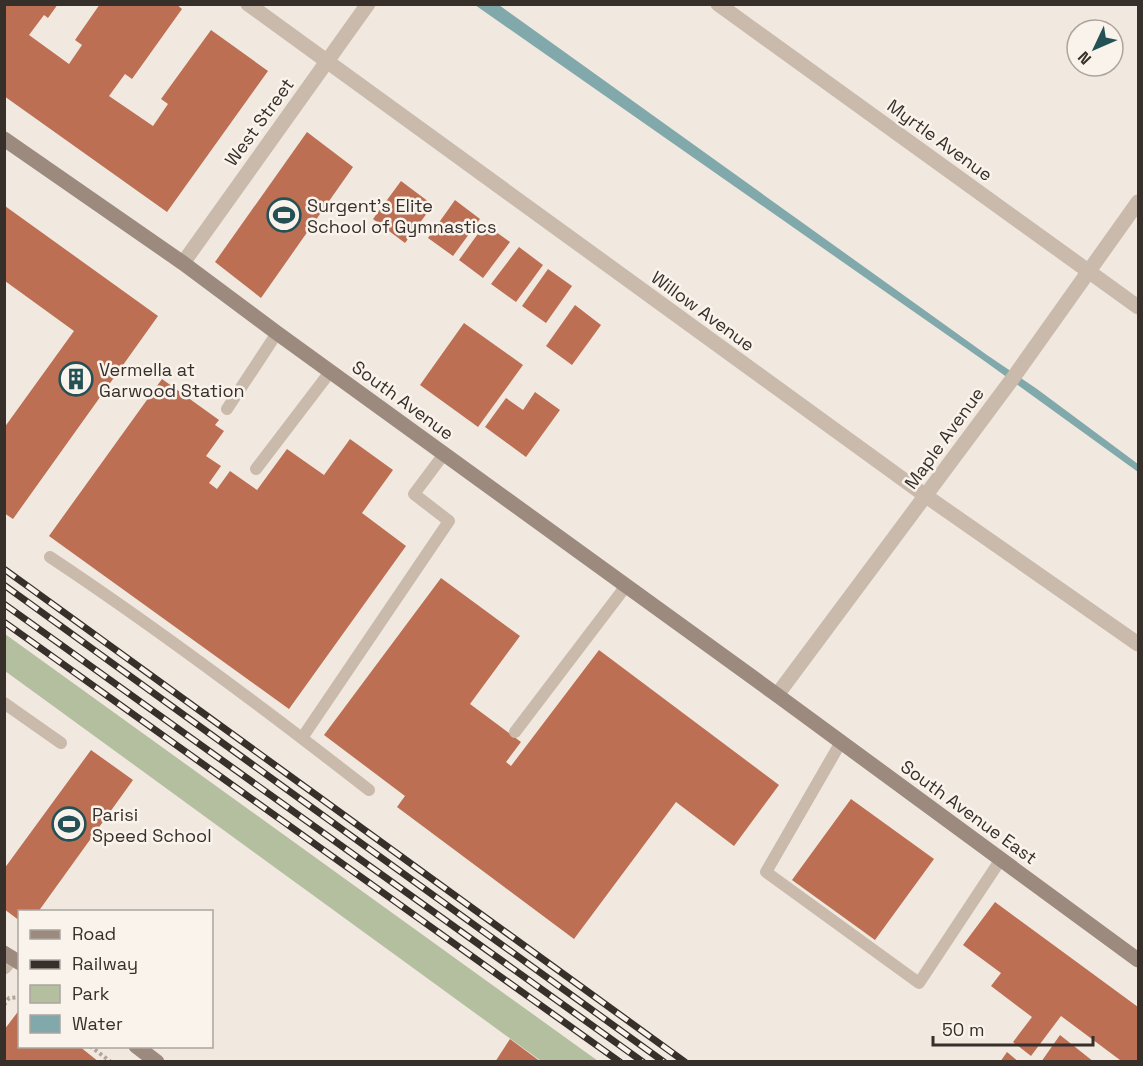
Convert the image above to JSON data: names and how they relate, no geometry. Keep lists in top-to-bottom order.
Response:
{
  "streets": {
    "main road": ["South Avenue", "South Avenue East"],
    "street": [
      "West Street",
      "Myrtle Avenue",
      "Willow Avenue",
      "Maple Avenue"
    ]
  },
  "crossings": [
    ["West Street", "Willow Avenue"],
    ["West Street", "South Avenue"],
    ["Myrtle Avenue", "Maple Avenue"],
    ["Willow Avenue", "Maple Avenue"],
    ["South Avenue", "Maple Avenue"],
    ["South Avenue", "South Avenue East"],
    ["Maple Avenue", "South Avenue East"]
  ],
  "places": {
    "sports": ["Surgent's Elite School of Gymnastics", "Parisi Speed School"],
    "building": ["Vermella at Garwood Station"]
  },
  "legend": [
    "Road",
    "Railway",
    "Park",
    "Water"
  ],
  "scale_bar": "50 m",
  "north": "bottom left"
}
